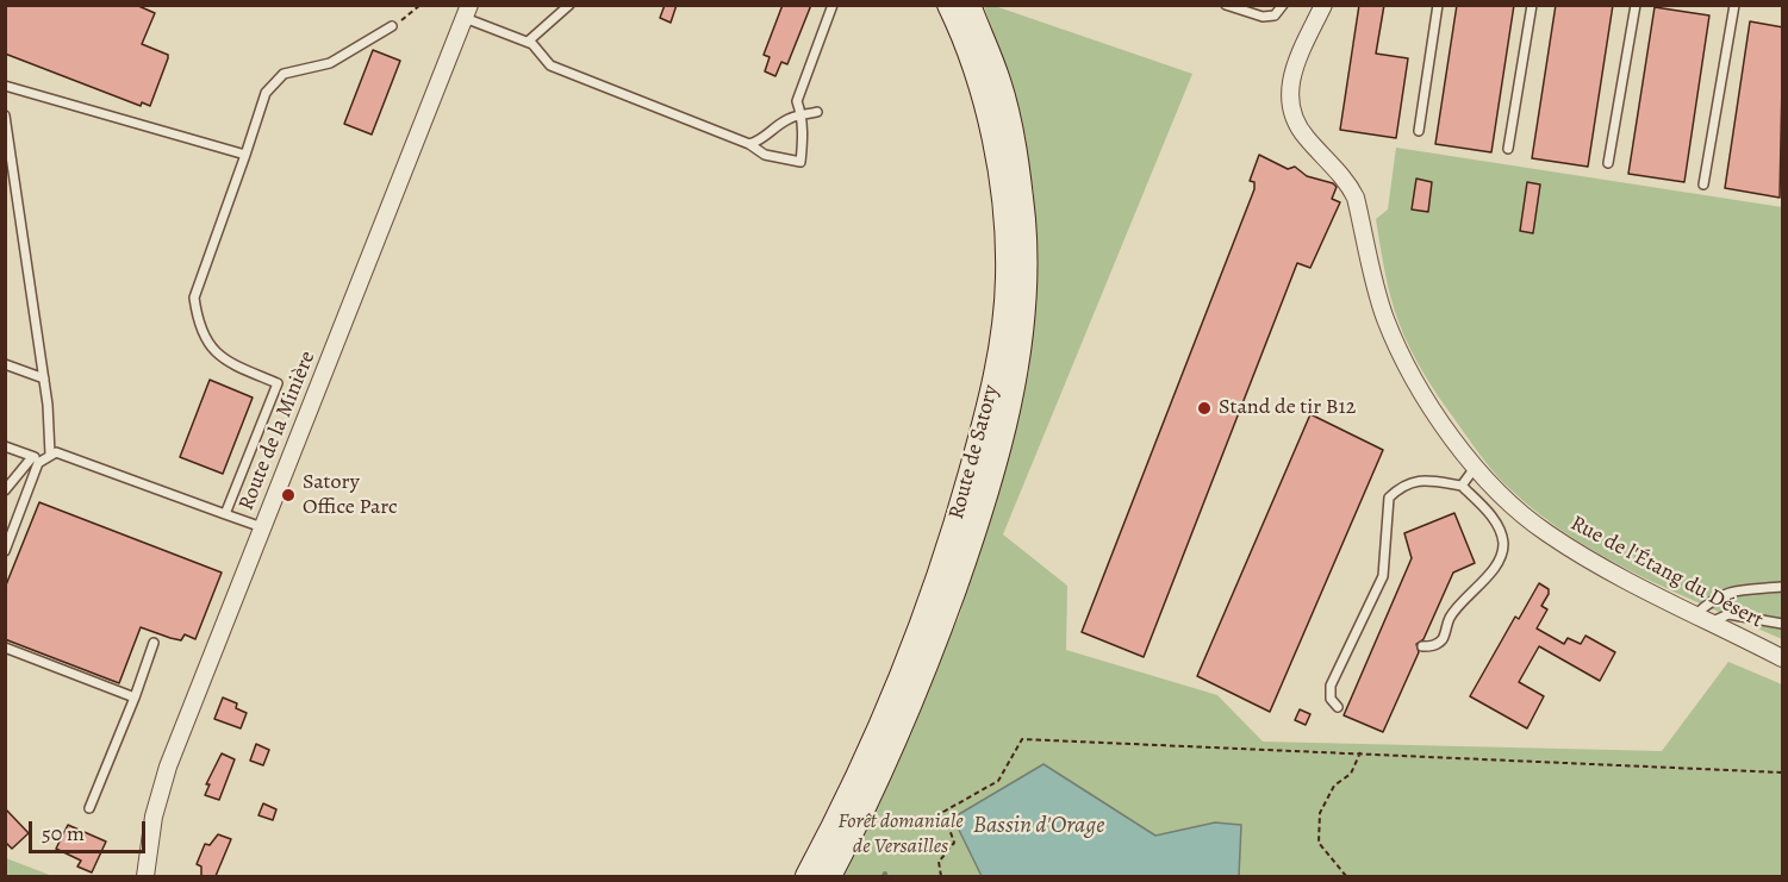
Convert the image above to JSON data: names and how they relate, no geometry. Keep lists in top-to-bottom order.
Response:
{
  "streets": {
    "main road": ["Route de Satory"],
    "street": ["Route de la Minière", "Rue de l'Étang du Désert"]
  },
  "water": ["Bassin d'Orage"],
  "parks": ["Forêt domaniale de Versailles"],
  "places": ["Stand de tir B12", "Satory Office Parc"],
  "scale_bar": "50 m"
}
